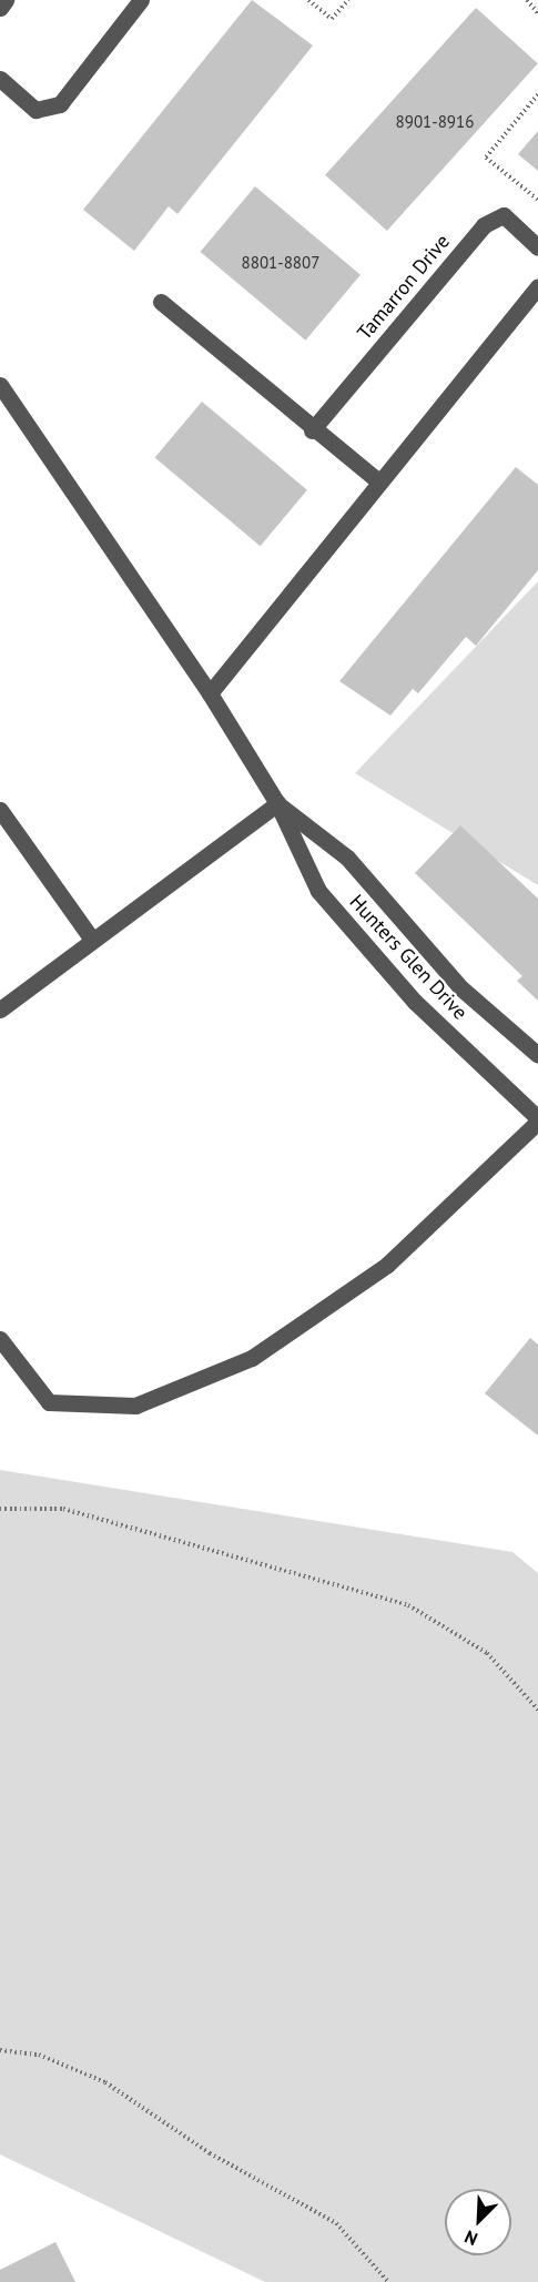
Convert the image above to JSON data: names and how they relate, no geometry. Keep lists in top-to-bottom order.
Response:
{
  "streets": {
    "street": ["Tamarron Drive", "Hunters Glen Drive"]
  },
  "house_numbers": ["8901-8916", "8801-8807"],
  "north": "bottom left"
}
